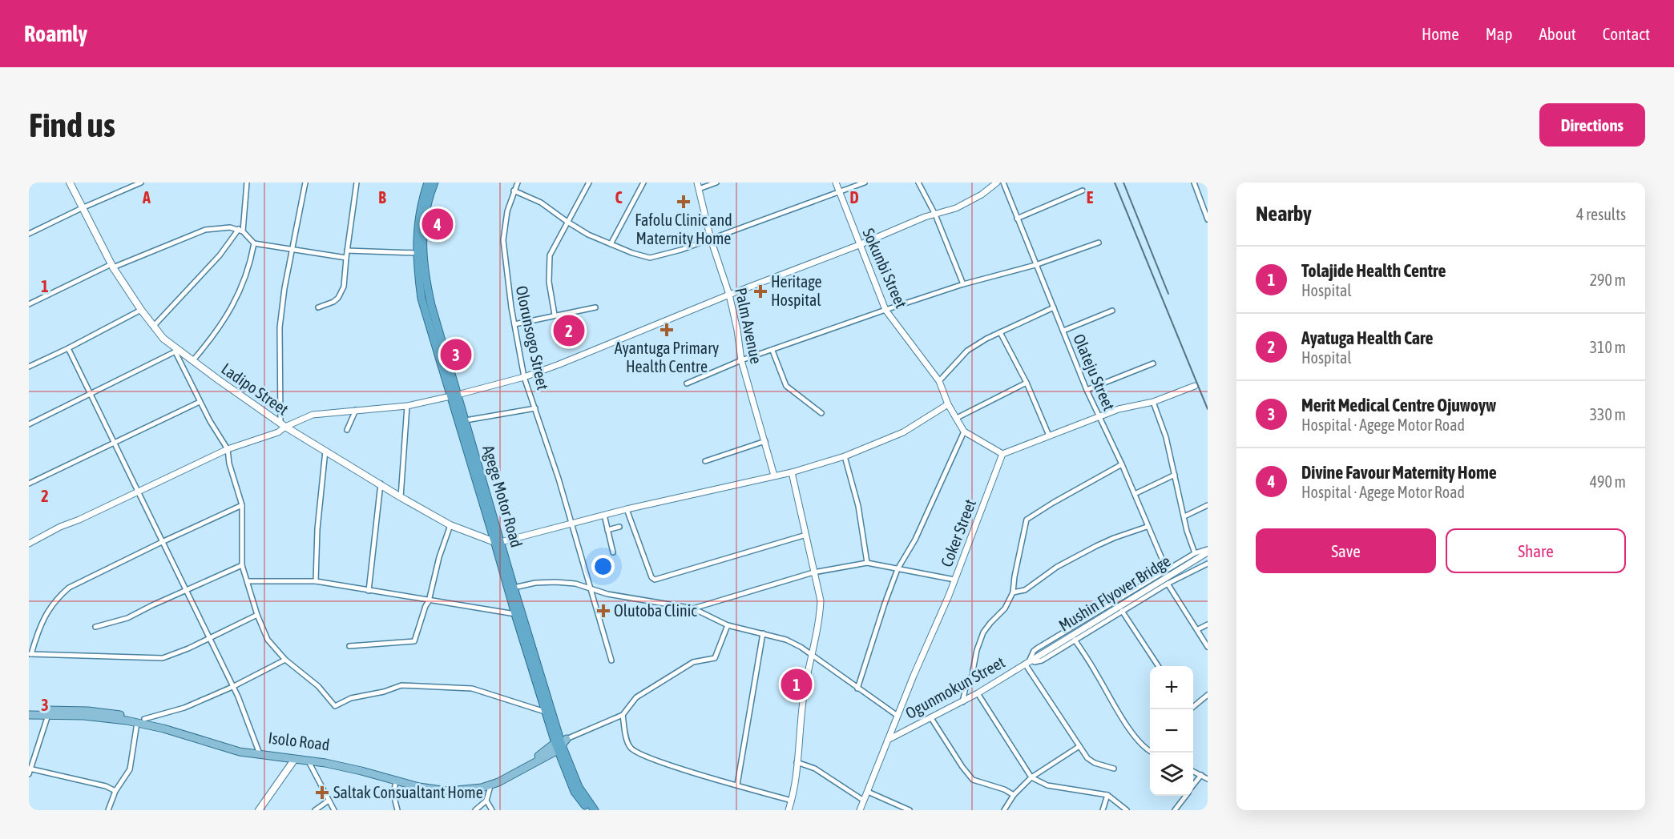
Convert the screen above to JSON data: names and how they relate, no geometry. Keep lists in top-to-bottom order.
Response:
{
  "streets": {
    "highway": ["Agege Motor Road"],
    "main road": ["Ladipo Street", "Isolo Road"],
    "street": [
      "Sokunbi Street",
      "Palm Avenue",
      "Olorunsogo Street",
      "Olateju Street",
      "Coker Street",
      "Mushin Flyover Bridge",
      "Ogunmokun Street"
    ]
  },
  "crossings": [
    ["Ladipo Street", "Agege Motor Road"],
    ["Agege Motor Road", "Isolo Road"],
    ["Coker Street", "Ogunmokun Street"],
    ["Mushin Flyover Bridge", "Ogunmokun Street"]
  ],
  "places": {
    "health": [
      "Fafolu Clinic and Maternity Home",
      "Heritage Hospital",
      "Ayantuga Primary Health Centre",
      "Olutoba Clinic",
      "Saltak Consualtant Home"
    ]
  },
  "page": {
    "header": "Roamly",
    "nav": [
      "Home",
      "Map",
      "About",
      "Contact"
    ],
    "buttons": [
      "Directions",
      ["Save", "Share"]
    ],
    "title": "Find us",
    "heading": ["Nearby", "4 results"],
    "pins": [
      "4",
      "2",
      "3",
      "1"
    ],
    "list": [
      {
        "mark": "1",
        "name": "Tolajide Health Centre",
        "note": "Hospital",
        "value": "290 m"
      },
      {
        "mark": "2",
        "name": "Ayatuga Health Care",
        "note": "Hospital",
        "value": "310 m"
      },
      {
        "mark": "3",
        "name": "Merit Medical Centre Ojuwoyw",
        "note": "Hospital · Agege Motor Road",
        "value": "330 m"
      },
      {
        "mark": "4",
        "name": "Divine Favour Maternity Home",
        "note": "Hospital · Agege Motor Road",
        "value": "490 m"
      }
    ],
    "map_buttons": ["+", "−"]
  },
  "grid": {
    "columns": [
      "A",
      "B",
      "C",
      "D",
      "E"
    ],
    "rows": ["1", "2", "3"]
  }
}
